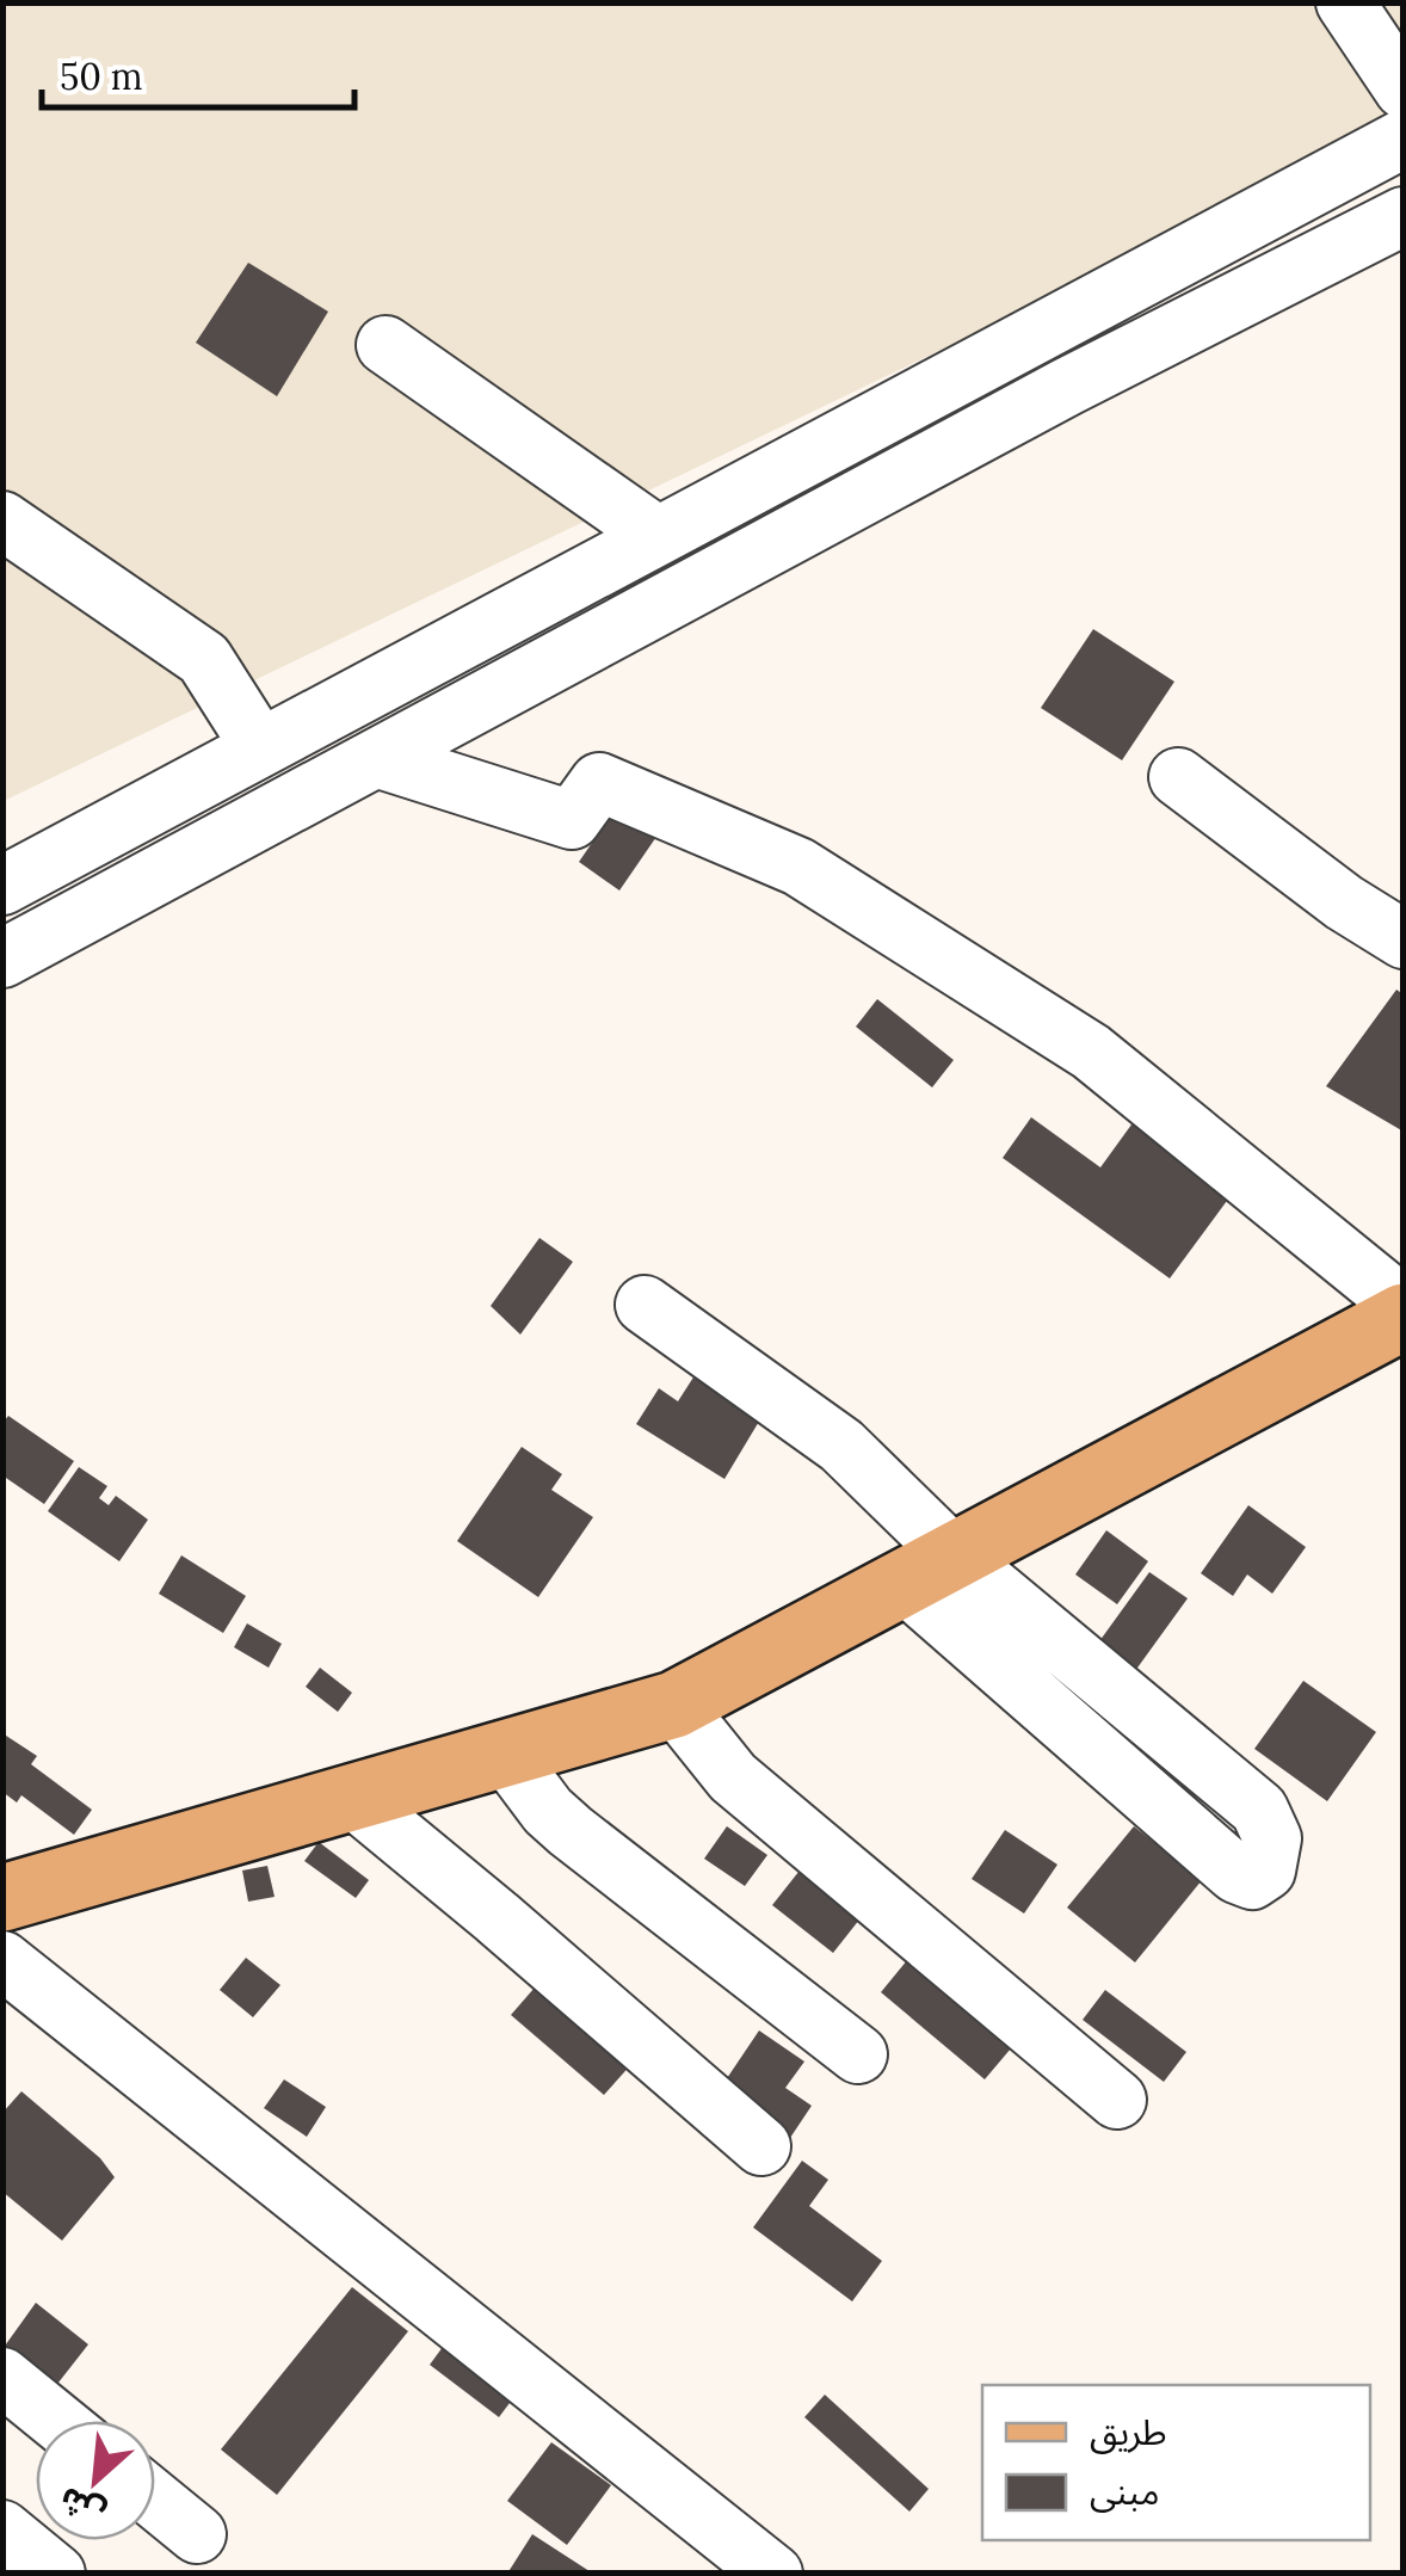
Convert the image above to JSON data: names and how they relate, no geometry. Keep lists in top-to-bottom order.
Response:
{
  "legend": ["طريق", "مبنى"],
  "scale_bar": "50 m",
  "north": "bottom left"
}
